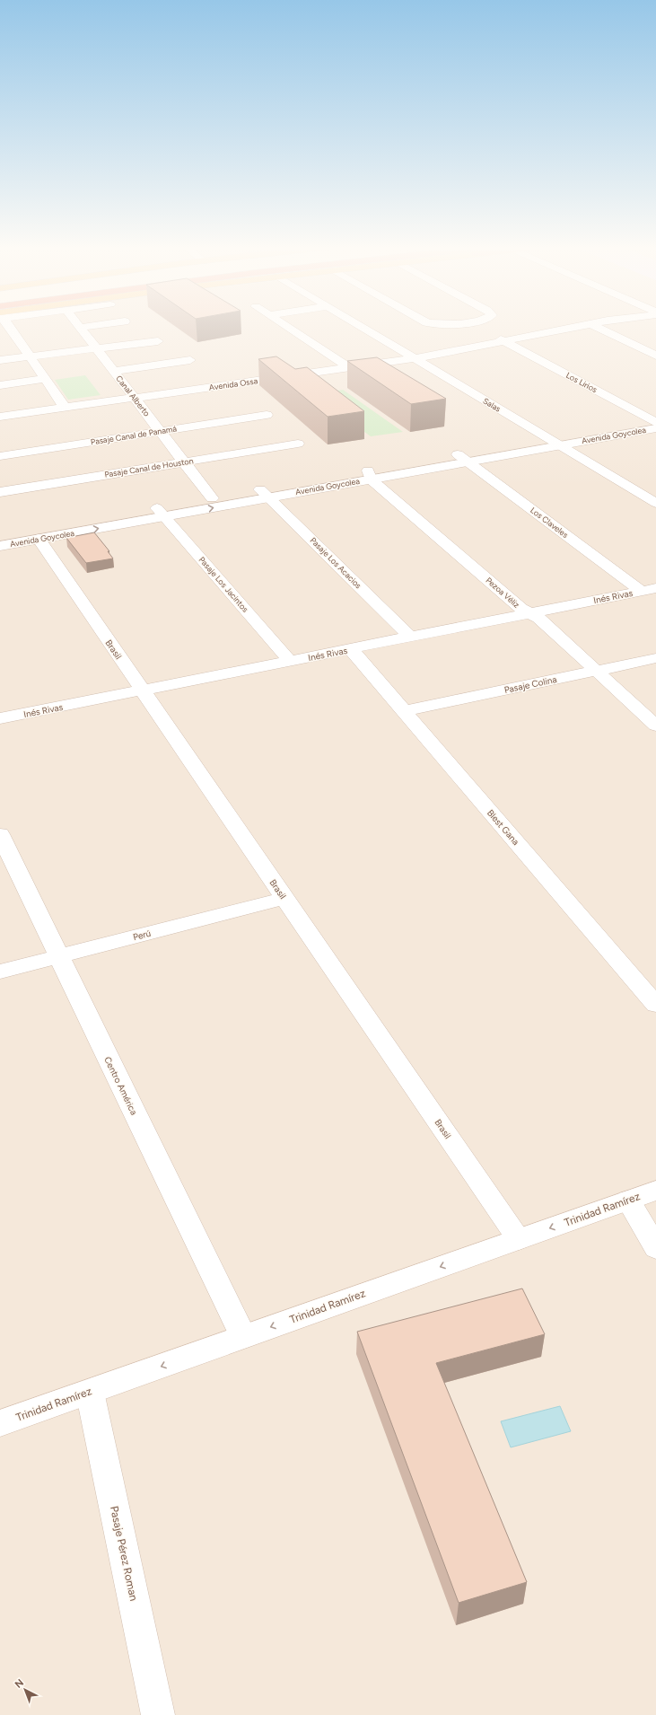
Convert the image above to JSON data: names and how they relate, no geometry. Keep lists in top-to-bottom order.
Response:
{
  "streets": {
    "street": [
      "Los Lirios",
      "Avenida Ossa",
      "Canal Alberto",
      "Salas",
      "Pasaje Canal de Panamá",
      "Avenida Goycolea",
      "Pasaje Canal de Houston",
      "Los Claveles",
      "Pasaje Los Acacios",
      "Pasaje Los Jacintos",
      "Pezoa Véliz",
      "Inés Rivas",
      "Brasil",
      "Pasaje Colina",
      "Blest Gana",
      "Perú",
      "Centro América",
      "Trinidad Ramírez",
      "Pasaje Pérez Roman"
    ]
  },
  "crossings": [
    ["Los Lirios", "Avenida Ossa"],
    ["Los Lirios", "Avenida Goycolea"],
    ["Avenida Ossa", "Canal Alberto"],
    ["Avenida Ossa", "Salas"],
    ["Canal Alberto", "Pasaje Canal de Panamá"],
    ["Canal Alberto", "Avenida Goycolea"],
    ["Canal Alberto", "Pasaje Canal de Houston"],
    ["Salas", "Avenida Goycolea"],
    ["Avenida Goycolea", "Los Claveles"],
    ["Avenida Goycolea", "Pasaje Los Acacios"],
    ["Avenida Goycolea", "Pasaje Los Jacintos"],
    ["Avenida Goycolea", "Pezoa Véliz"],
    ["Avenida Goycolea", "Brasil"],
    ["Los Claveles", "Inés Rivas"],
    ["Pasaje Los Acacios", "Inés Rivas"],
    ["Pasaje Los Jacintos", "Inés Rivas"],
    ["Pezoa Véliz", "Inés Rivas"],
    ["Pezoa Véliz", "Pasaje Colina"],
    ["Inés Rivas", "Brasil"],
    ["Inés Rivas", "Blest Gana"],
    ["Brasil", "Perú"],
    ["Brasil", "Trinidad Ramírez"],
    ["Pasaje Colina", "Blest Gana"],
    ["Perú", "Centro América"],
    ["Centro América", "Trinidad Ramírez"],
    ["Trinidad Ramírez", "Pasaje Pérez Roman"]
  ],
  "one_way": ["Trinidad Ramírez"],
  "north": "top left"
}
